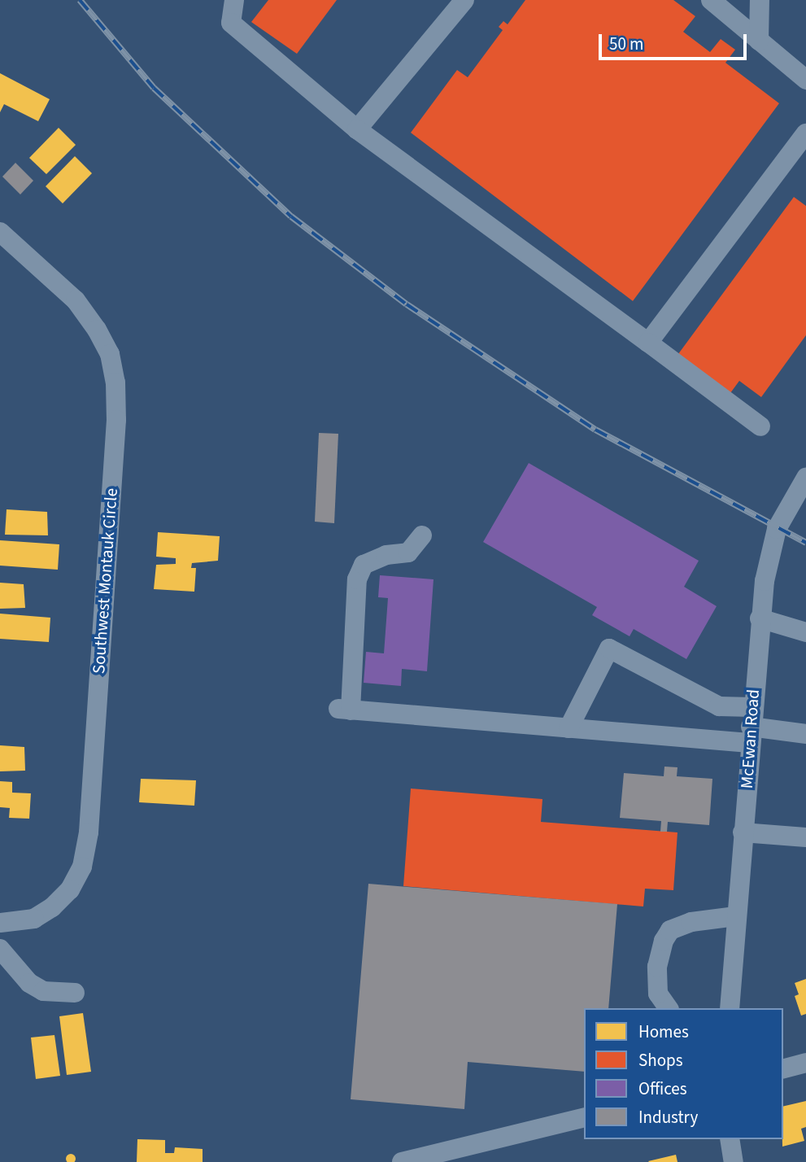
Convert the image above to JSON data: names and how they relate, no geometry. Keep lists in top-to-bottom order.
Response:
{
  "streets": {
    "street": ["Southwest Montauk Circle", "McEwan Road"]
  },
  "legend": [
    "Homes",
    "Shops",
    "Offices",
    "Industry"
  ],
  "scale_bar": "50 m"
}
